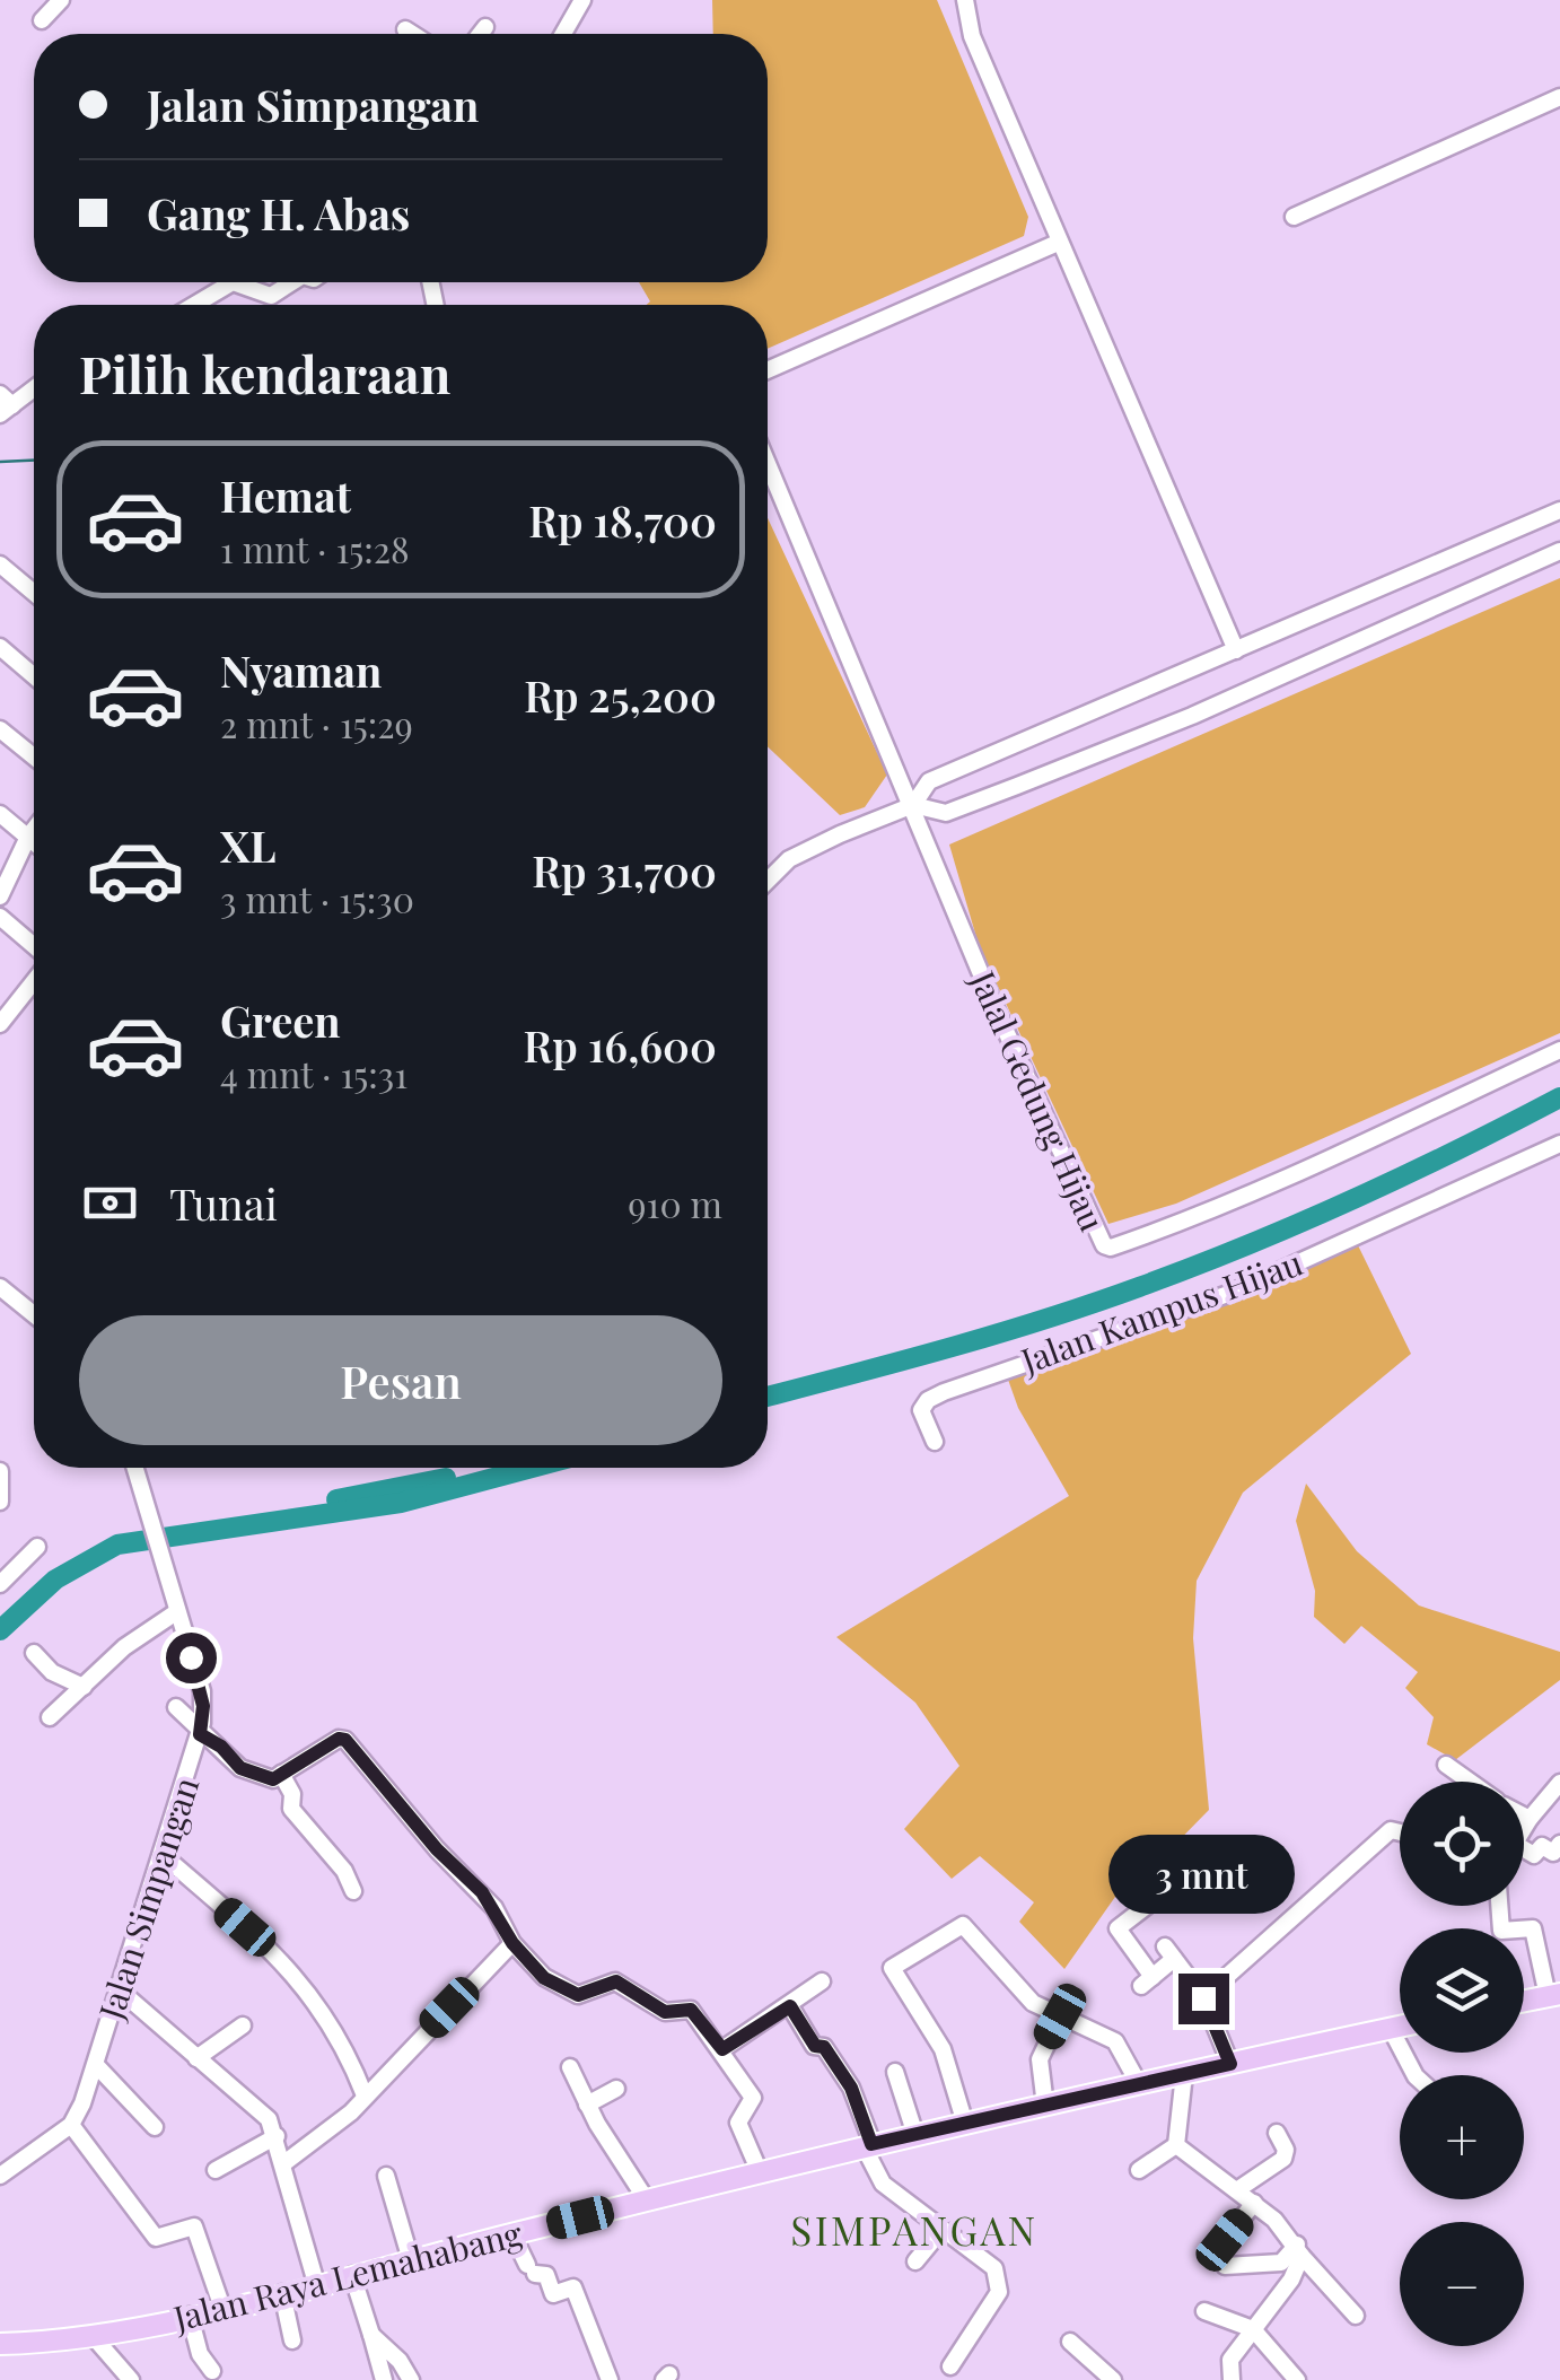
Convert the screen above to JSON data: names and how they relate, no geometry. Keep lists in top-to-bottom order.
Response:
{
  "streets": {
    "main road": ["Jalan Raya Lemahabang"],
    "street": ["Jalal Gedung Hijau", "Jalan Kampus Hijau", "Jalan Simpangan"]
  },
  "districts": ["SIMPANGAN"],
  "page": {
    "banner": ["Jalan Simpangan", "Gang H. Abas"],
    "heading": "Pilih kendaraan",
    "list": [
      {
        "name": "Hemat",
        "note": "1 mnt · 15:28",
        "value": "Rp 18,700"
      },
      {
        "name": "Nyaman",
        "note": "2 mnt · 15:29",
        "value": "Rp 25,200"
      },
      {
        "name": "XL",
        "note": "3 mnt · 15:30",
        "value": "Rp 31,700"
      },
      {
        "name": "Green",
        "note": "4 mnt · 15:31",
        "value": "Rp 16,600"
      }
    ],
    "pay": ["Tunai", "910 m"],
    "buttons": "Pesan",
    "map_buttons": ["+", "−"],
    "bubble": "3 mnt"
  }
}
